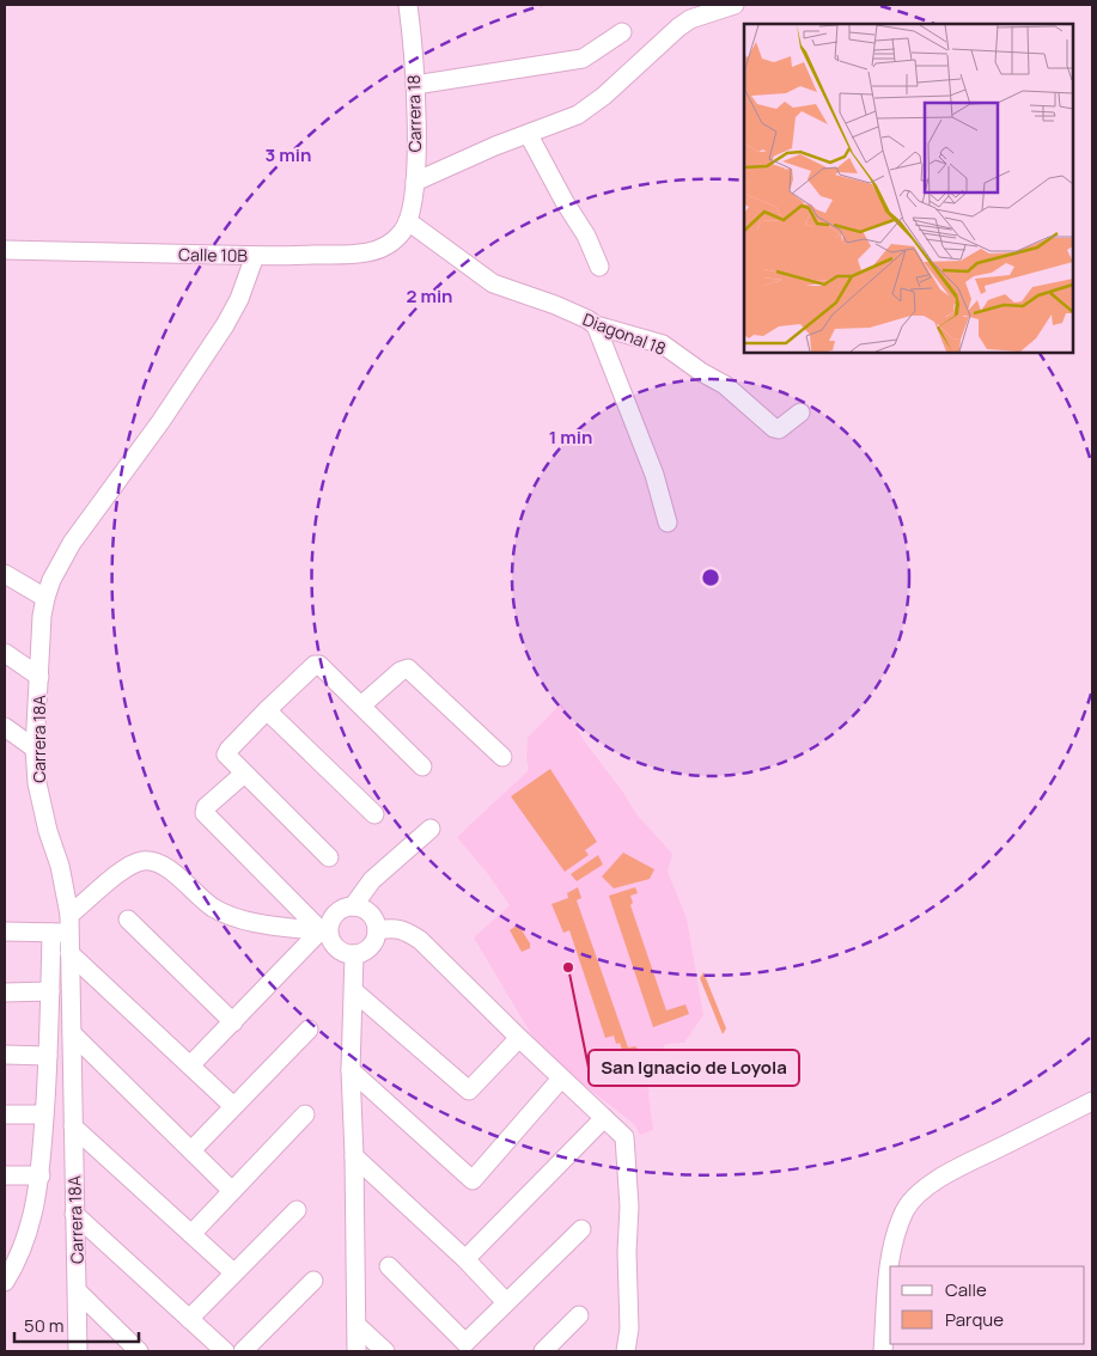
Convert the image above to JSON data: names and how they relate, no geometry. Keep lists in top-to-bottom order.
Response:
{
  "streets": {
    "street": [
      "Carrera 18",
      "Calle 10B",
      "Diagonal 18",
      "Carrera 18A"
    ]
  },
  "crossings": [
    ["Carrera 18", "Calle 10B"],
    ["Carrera 18", "Diagonal 18"],
    ["Calle 10B", "Diagonal 18"],
    ["Calle 10B", "Carrera 18A"]
  ],
  "places": ["San Ignacio de Loyola"],
  "legend": ["Calle", "Parque"],
  "scale_bar": "50 m",
  "rings": ["3 min", "2 min", "1 min"]
}
